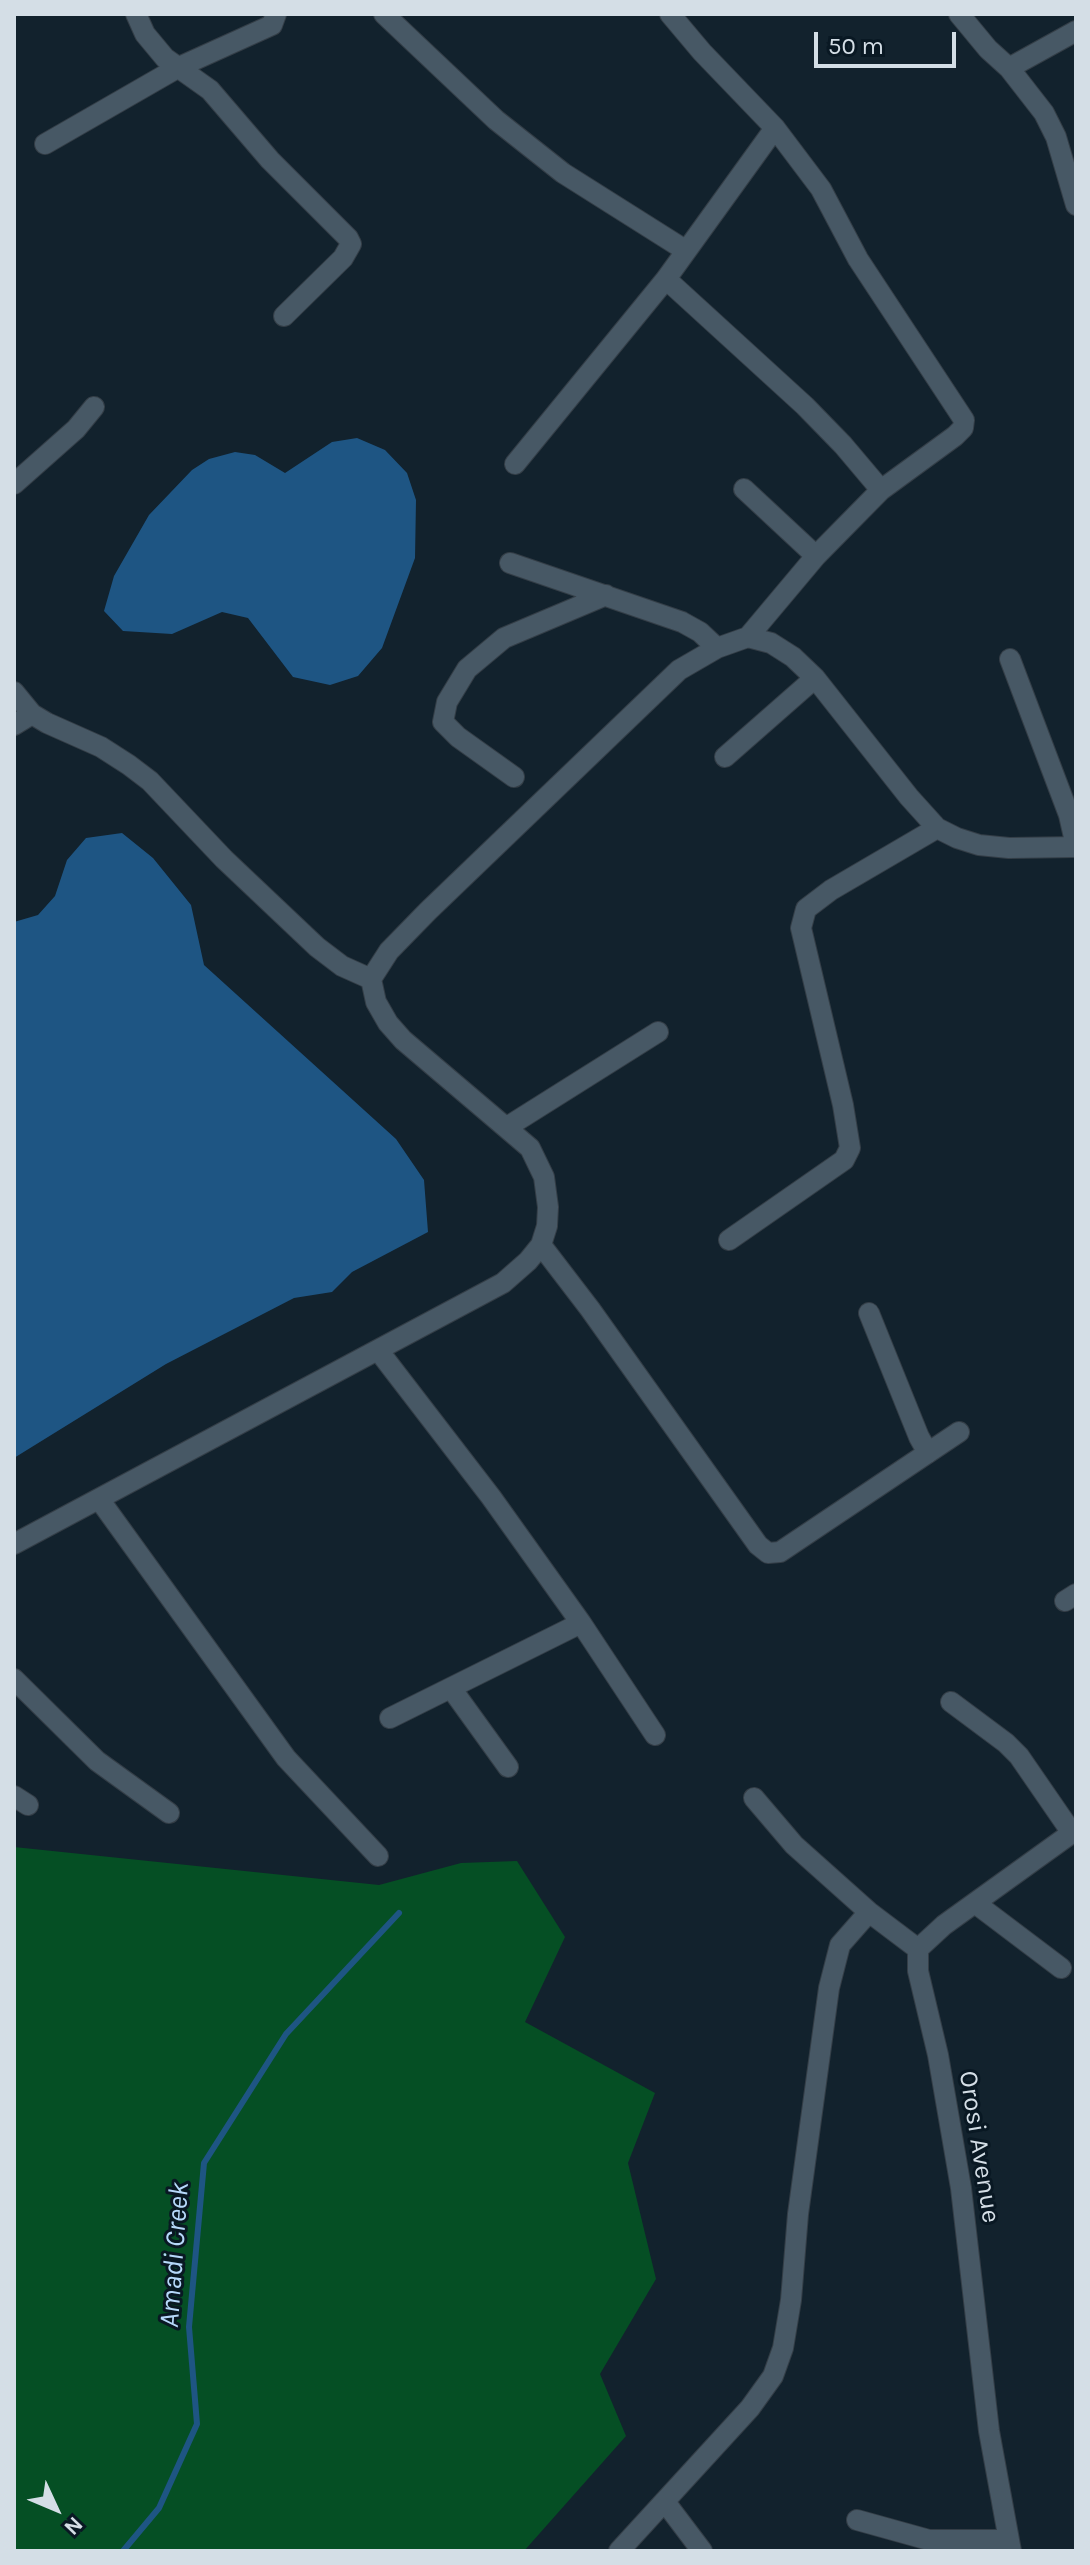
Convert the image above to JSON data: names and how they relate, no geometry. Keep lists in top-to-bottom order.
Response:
{
  "streets": {
    "street": ["Orosi Avenue"]
  },
  "water": ["Amadi Creek"],
  "scale_bar": "50 m",
  "north": "bottom right"
}
